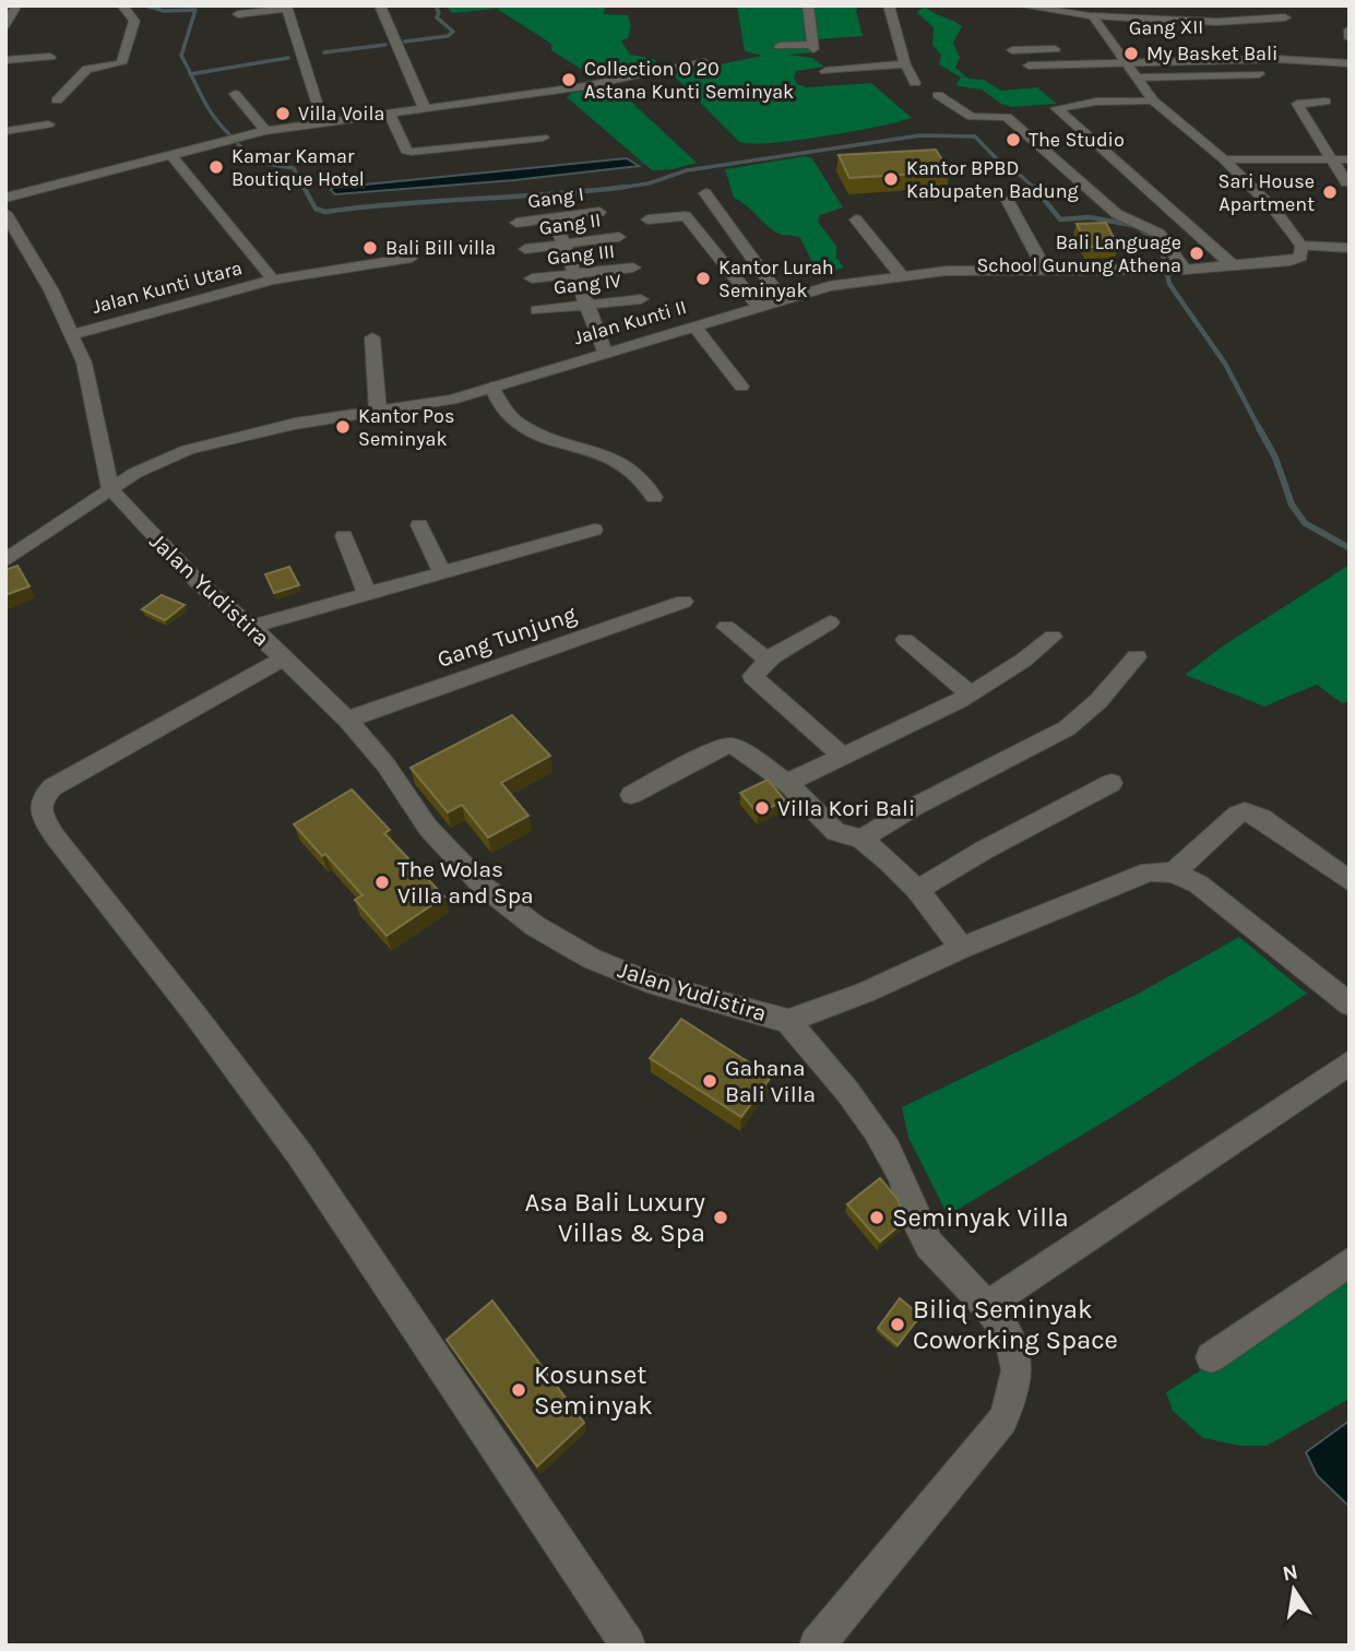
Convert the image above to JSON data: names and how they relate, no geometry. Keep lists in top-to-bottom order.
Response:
{
  "streets": {
    "street": [
      "Gang I",
      "Gang II",
      "Gang III",
      "Gang IV",
      "Jalan Kunti Utara",
      "Jalan Kunti II",
      "Jalan Yudistira",
      "Gang Tunjung"
    ]
  },
  "crossings": [
    ["Jalan Kunti II", "Jalan Yudistira"],
    ["Jalan Yudistira", "Gang Tunjung"]
  ],
  "places": [
    "My Basket Bali",
    "Collection O 20 Astana Kunti Seminyak",
    "Villa Voila",
    "The Studio",
    "Kamar Kamar Boutique Hotel",
    "Kantor BPBD Kabupaten Badung",
    "Sari House Apartment",
    "Bali Bill villa",
    "Bali Language School Gunung Athena",
    "Kantor Lurah Seminyak",
    "Kantor Pos Seminyak",
    "Villa Kori Bali",
    "The Wolas Villa and Spa",
    "Gahana Bali Villa",
    "Asa Bali Luxury Villas & Spa",
    "Seminyak Villa",
    "Biliq Seminyak Coworking Space",
    "Kosunset Seminyak"
  ],
  "north": "top"
}
